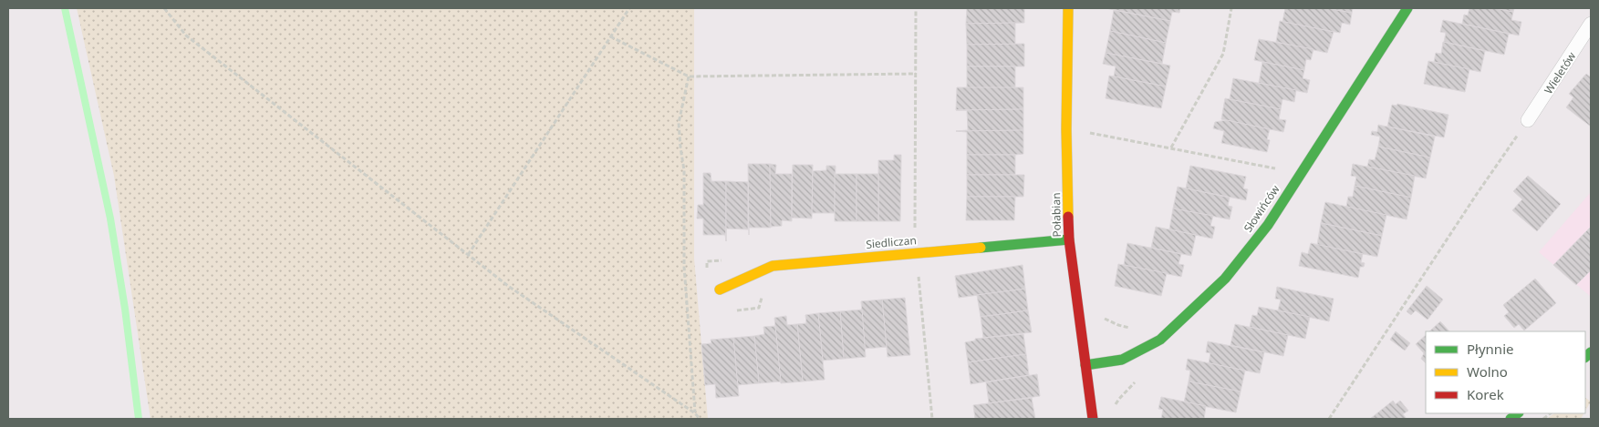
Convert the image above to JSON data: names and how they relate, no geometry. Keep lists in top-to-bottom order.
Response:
{
  "streets": {
    "street": ["Słowińców", "Połabian", "Siedliczan"],
    "lane": ["Wieletów"]
  },
  "crossings": [
    ["Słowińców", "Połabian"],
    ["Połabian", "Siedliczan"]
  ],
  "legend": ["Płynnie", "Wolno", "Korek"]
}
